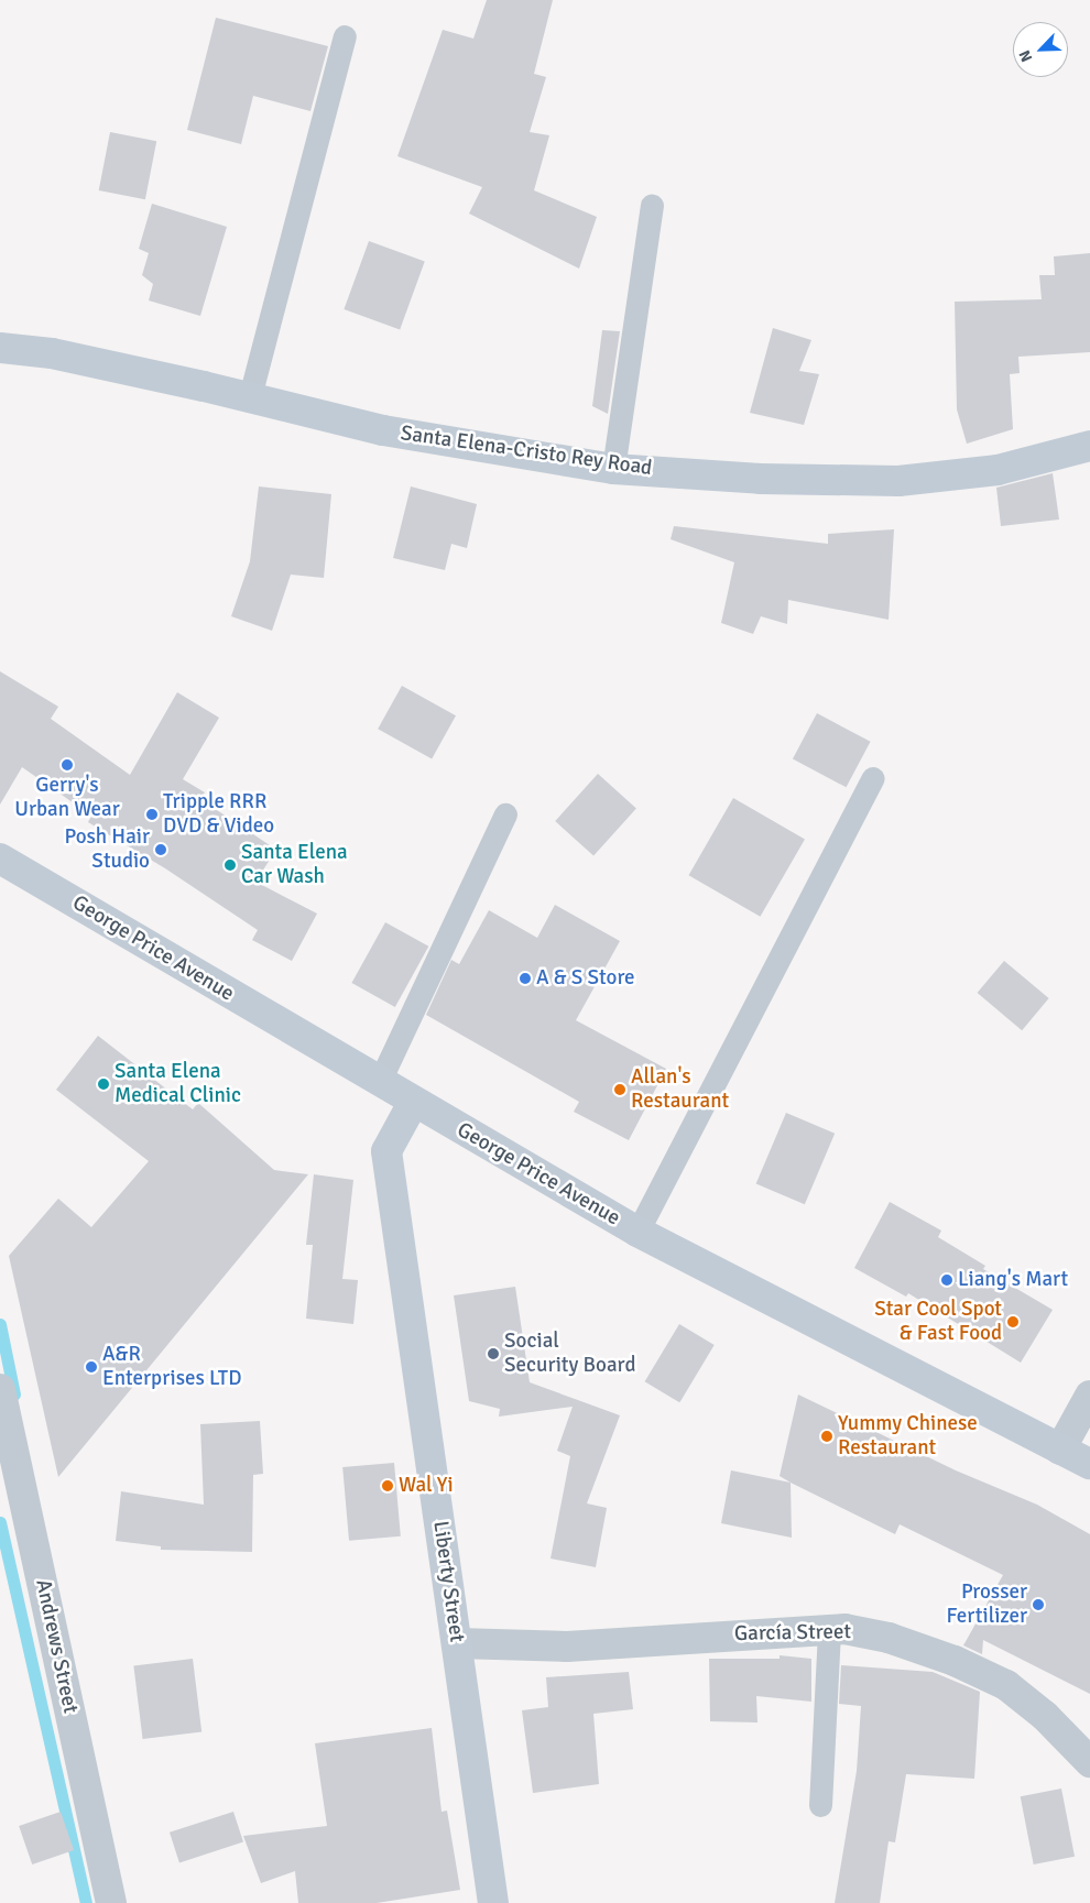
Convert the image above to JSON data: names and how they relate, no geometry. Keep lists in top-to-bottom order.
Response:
{
  "streets": {
    "main road": ["Santa Elena-Cristo Rey Road", "George Price Avenue", "Liberty Street"],
    "street": ["García Street", "Andrews Street"]
  },
  "crossings": [
    ["George Price Avenue", "Liberty Street"],
    ["Liberty Street", "García Street"]
  ],
  "places": [
    "Gerry's Urban Wear",
    "Tripple RRR DVD & Video",
    "Posh Hair Studio",
    "Santa Elena Car Wash",
    "A & S Store",
    "Santa Elena Medical Clinic",
    "Allan's Restaurant",
    "Liang's Mart",
    "Star Cool Spot & Fast Food",
    "Social Security Board",
    "A&R Enterprises LTD",
    "Yummy Chinese Restaurant",
    "Wal Yi",
    "Prosser Fertilizer"
  ],
  "north": "bottom left"
}
